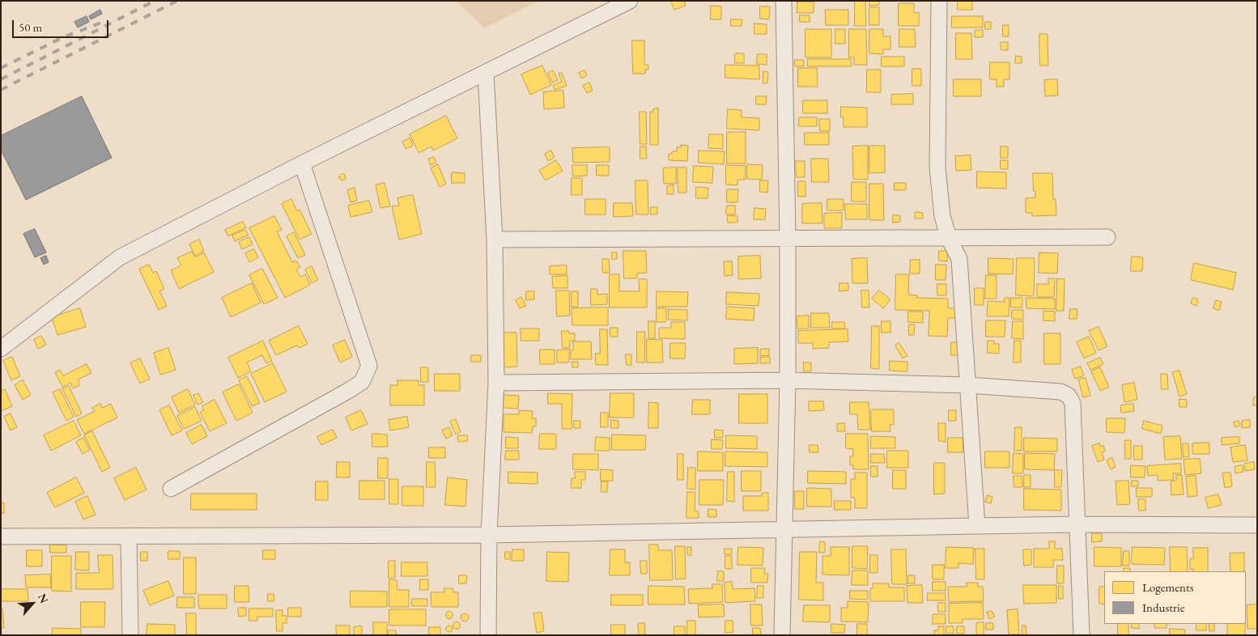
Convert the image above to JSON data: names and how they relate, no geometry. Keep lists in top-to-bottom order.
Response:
{
  "legend": ["Logements", "Industrie"],
  "scale_bar": "50 m",
  "north": "top right"
}
